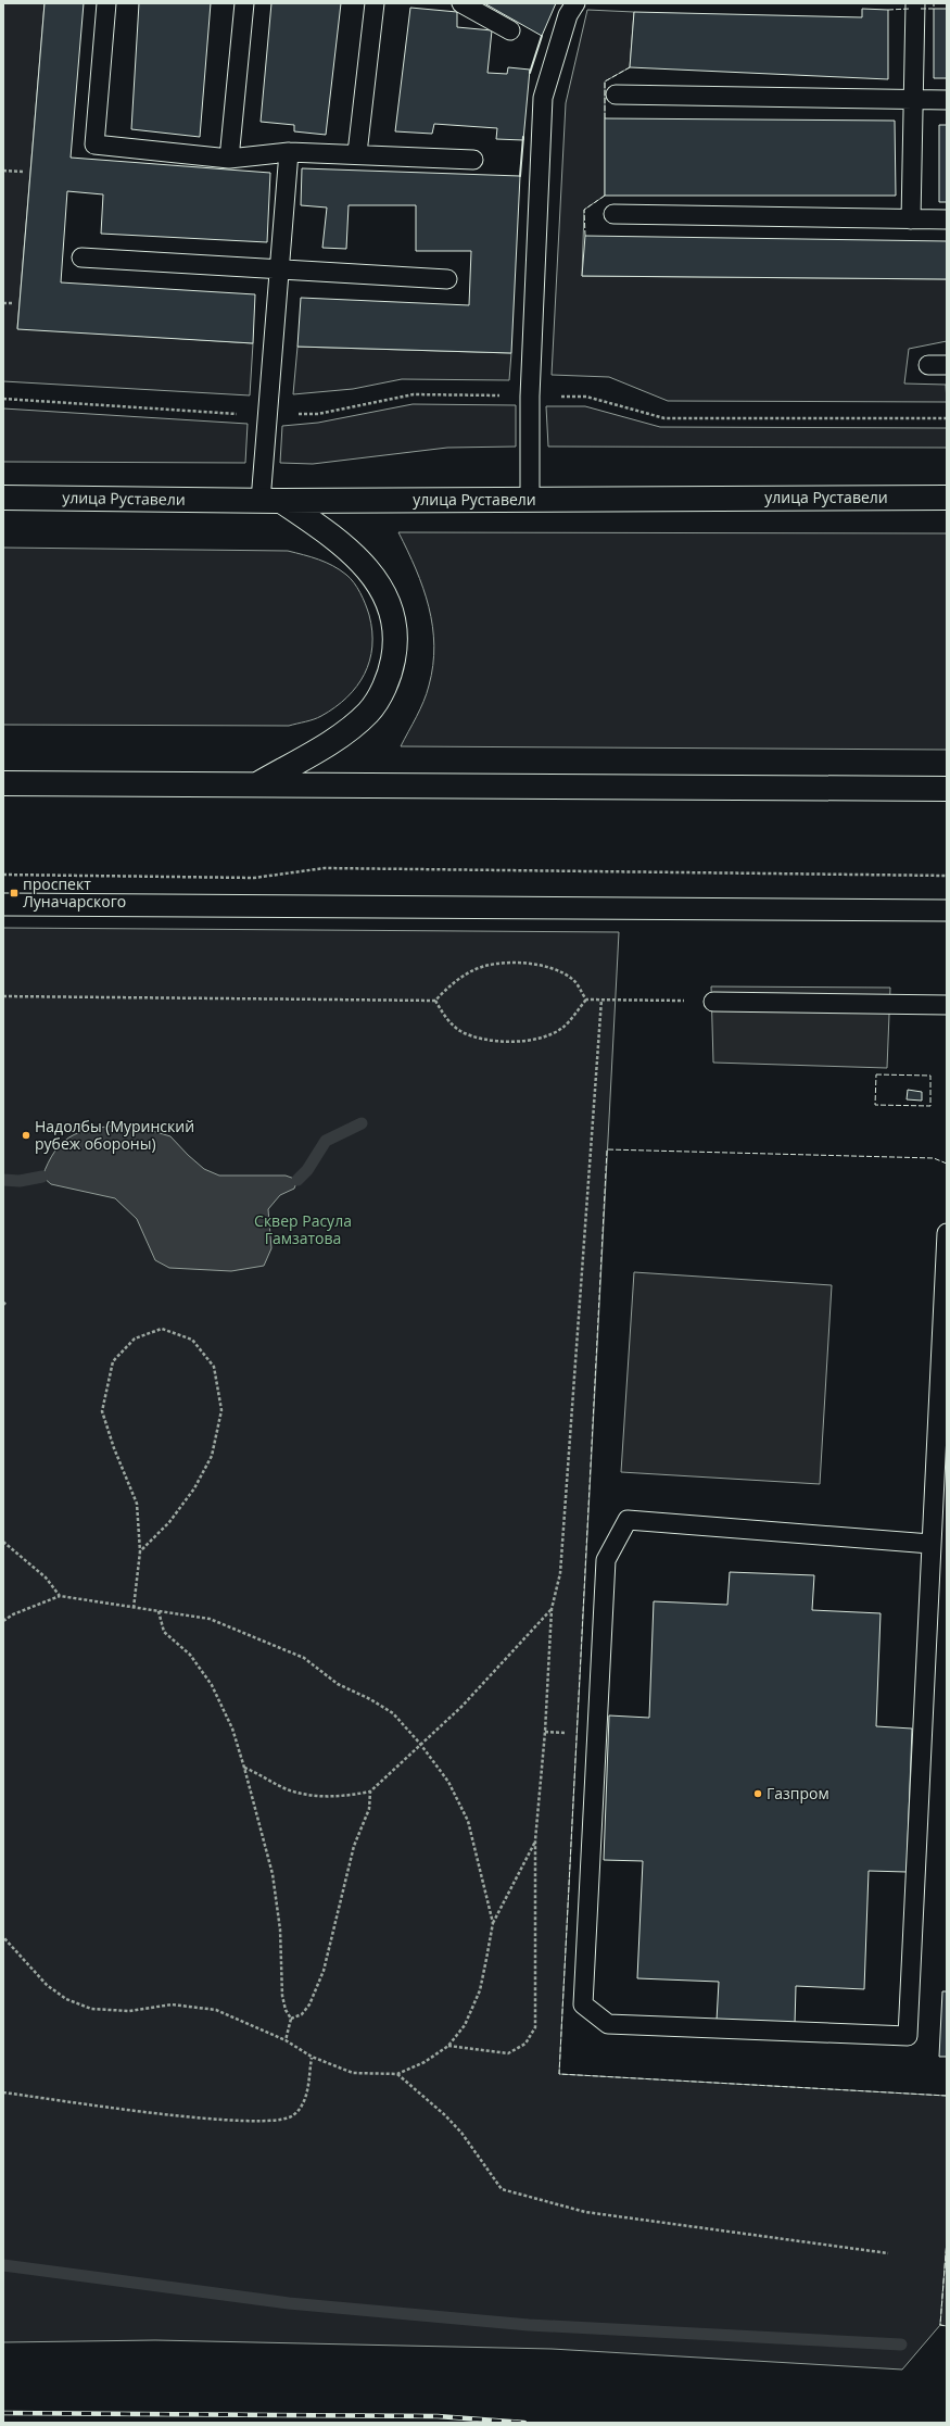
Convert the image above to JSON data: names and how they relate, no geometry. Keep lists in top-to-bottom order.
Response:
{
  "streets": {
    "main road": ["улица Руставели"]
  },
  "parks": ["Сквер Расула Гамзатова"],
  "places": {
    "transit": ["проспект Луначарского"],
    "other": ["Надолбы (Муринский рубеж обороны)", "Газпром"]
  }
}
